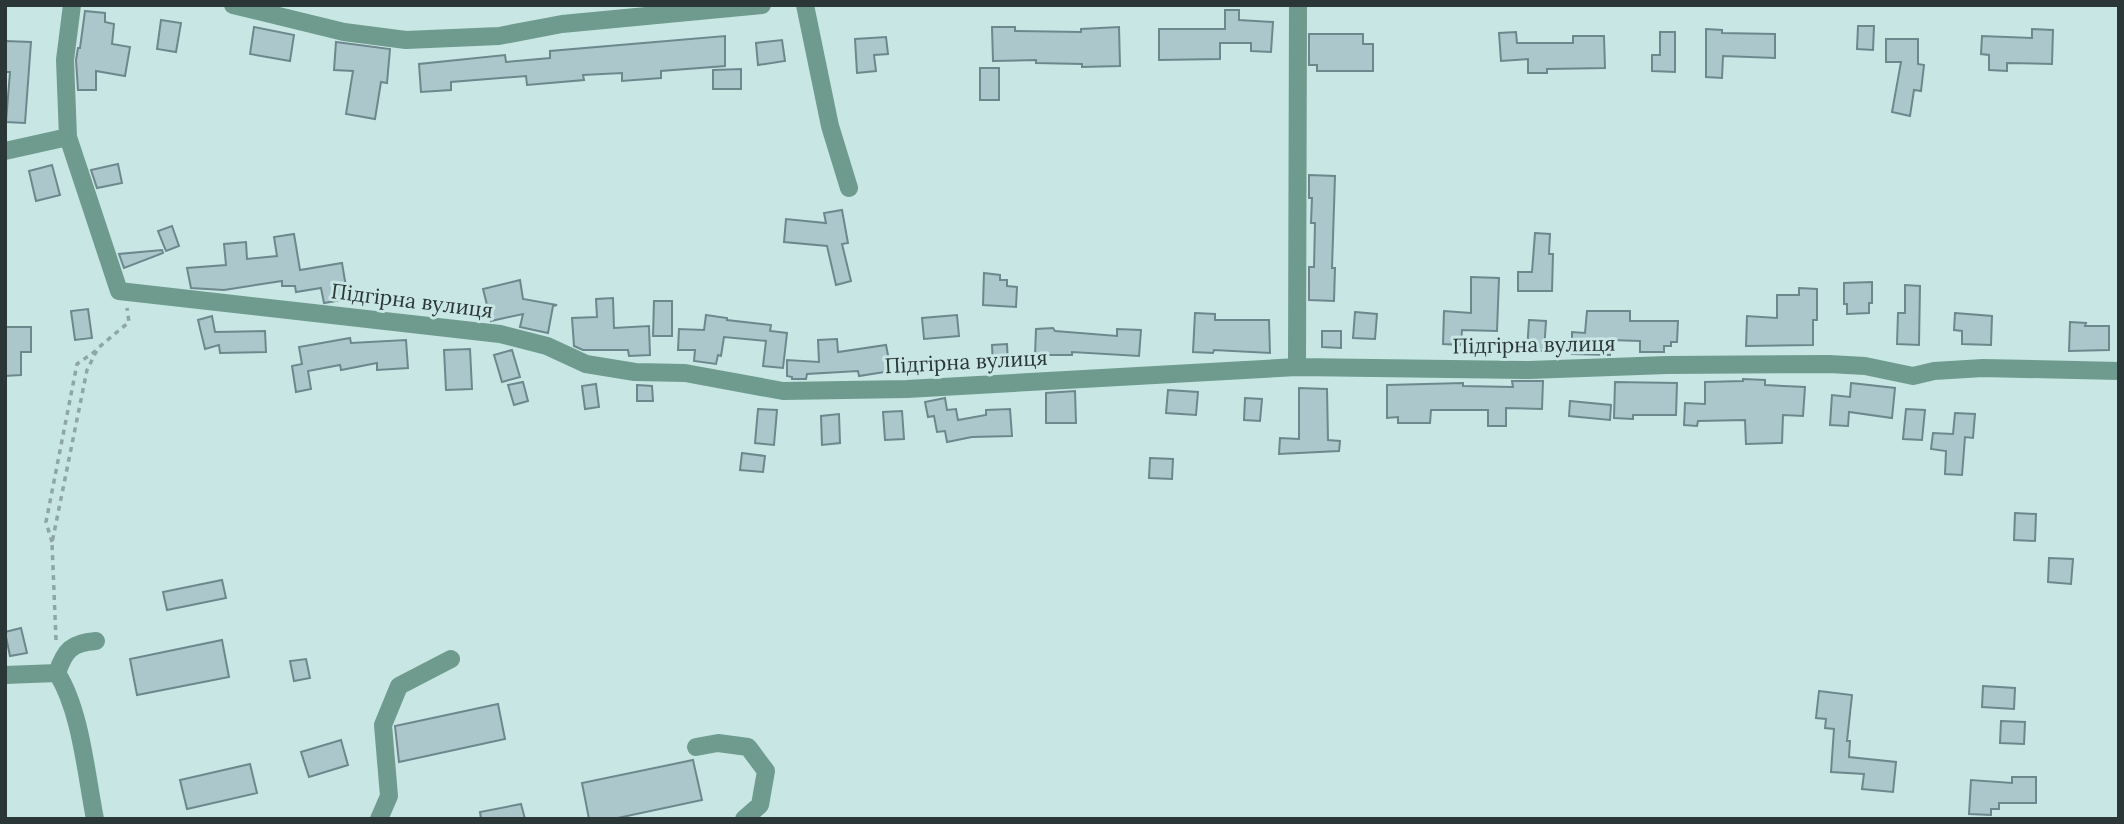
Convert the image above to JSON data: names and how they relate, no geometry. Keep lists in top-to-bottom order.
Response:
{
  "streets": {
    "street": ["Підгірна вулиця"]
  }
}
